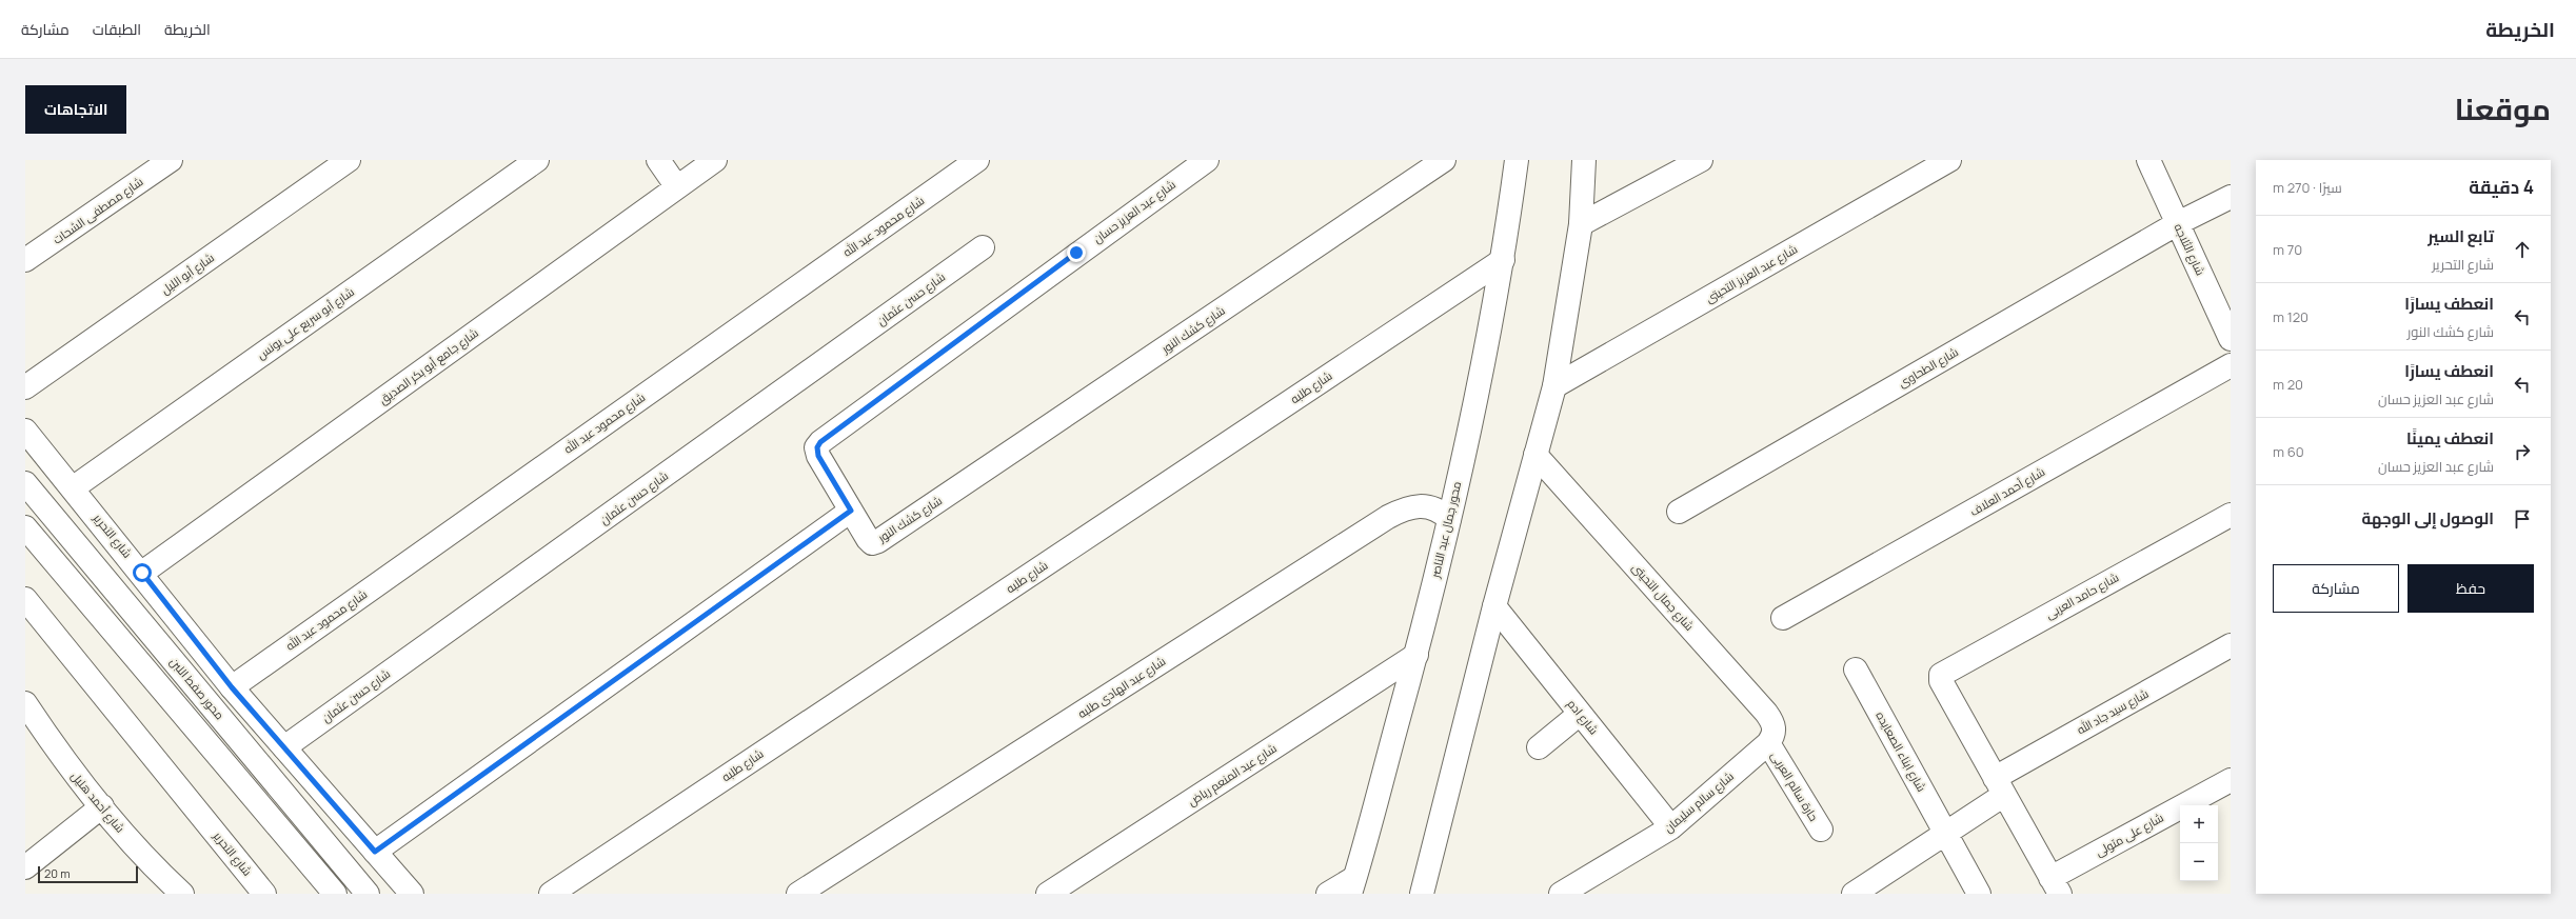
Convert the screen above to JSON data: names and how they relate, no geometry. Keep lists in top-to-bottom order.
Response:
{
  "streets": {
    "street": [
      "شارع مصطفى الشحات",
      "شارع عبد العزيز حسان",
      "شارع محمود عبد الله",
      "شارع الثلاجه",
      "شارع أبو الليل",
      "شارع عبد العزيز التحيتى",
      "شارع حسن عثمان",
      "شارع أبو سريع على يونس",
      "شارع كشك النور",
      "شارع جامع أبو بكر الصديق",
      "شارع الطحاوى",
      "شارع طلبه",
      "شارع أحمد العلاف",
      "محور جمال عبد الناصر",
      "شارع التحرير",
      "شارع حامد العربى",
      "شارع جمال التحيتى",
      "شارع عبد الهادى طلبه",
      "محور صفط اللبن",
      "شارع سيد جاد الله",
      "شارع ادم",
      "شارع ابناء الصعايده",
      "شارع عبد المنعم رياض",
      "حارة سالم العربى",
      "شارع أحمد هليل",
      "شارع سالم سليمان",
      "شارع على متولى"
    ]
  },
  "crossings": [
    ["شارع عبد العزيز حسان", "شارع كشك النور"],
    ["شارع محمود عبد الله", "شارع التحرير"],
    ["شارع الثلاجه", "شارع الطحاوى"],
    ["شارع حسن عثمان", "شارع التحرير"],
    ["شارع أبو سريع على يونس", "شارع التحرير"],
    ["شارع جامع أبو بكر الصديق", "شارع التحرير"],
    ["شارع طلبه", "محور جمال عبد الناصر"],
    ["محور جمال عبد الناصر", "شارع عبد الهادى طلبه"],
    ["محور جمال عبد الناصر", "شارع عبد المنعم رياض"],
    ["شارع حامد العربى", "شارع سيد جاد الله"],
    ["شارع جمال التحيتى", "حارة سالم العربى"],
    ["شارع جمال التحيتى", "شارع سالم سليمان"],
    ["شارع سيد جاد الله", "شارع ابناء الصعايده"],
    ["شارع ادم", "شارع سالم سليمان"],
    ["حارة سالم العربى", "شارع سالم سليمان"]
  ],
  "scale_bar": "20 m",
  "page": {
    "header": "الخريطة",
    "nav": ["الخريطة", "الطبقات", "مشاركة"],
    "title": "موقعنا",
    "buttons": [
      "الاتجاهات",
      ["حفظ", "مشاركة"]
    ],
    "heading": ["4 دقيقة", "سيرًا · 270 m"],
    "list": [
      ["تابع السير", "شارع التحرير", "70 m"],
      ["انعطف يسارًا", "شارع كشك النور", "120 m"],
      ["انعطف يسارًا", "شارع عبد العزيز حسان", "20 m"],
      ["انعطف يمينًا", "شارع عبد العزيز حسان", "60 m"],
      "الوصول إلى الوجهة"
    ],
    "map_buttons": ["+", "−"],
    "scale": "20 m"
  }
}
